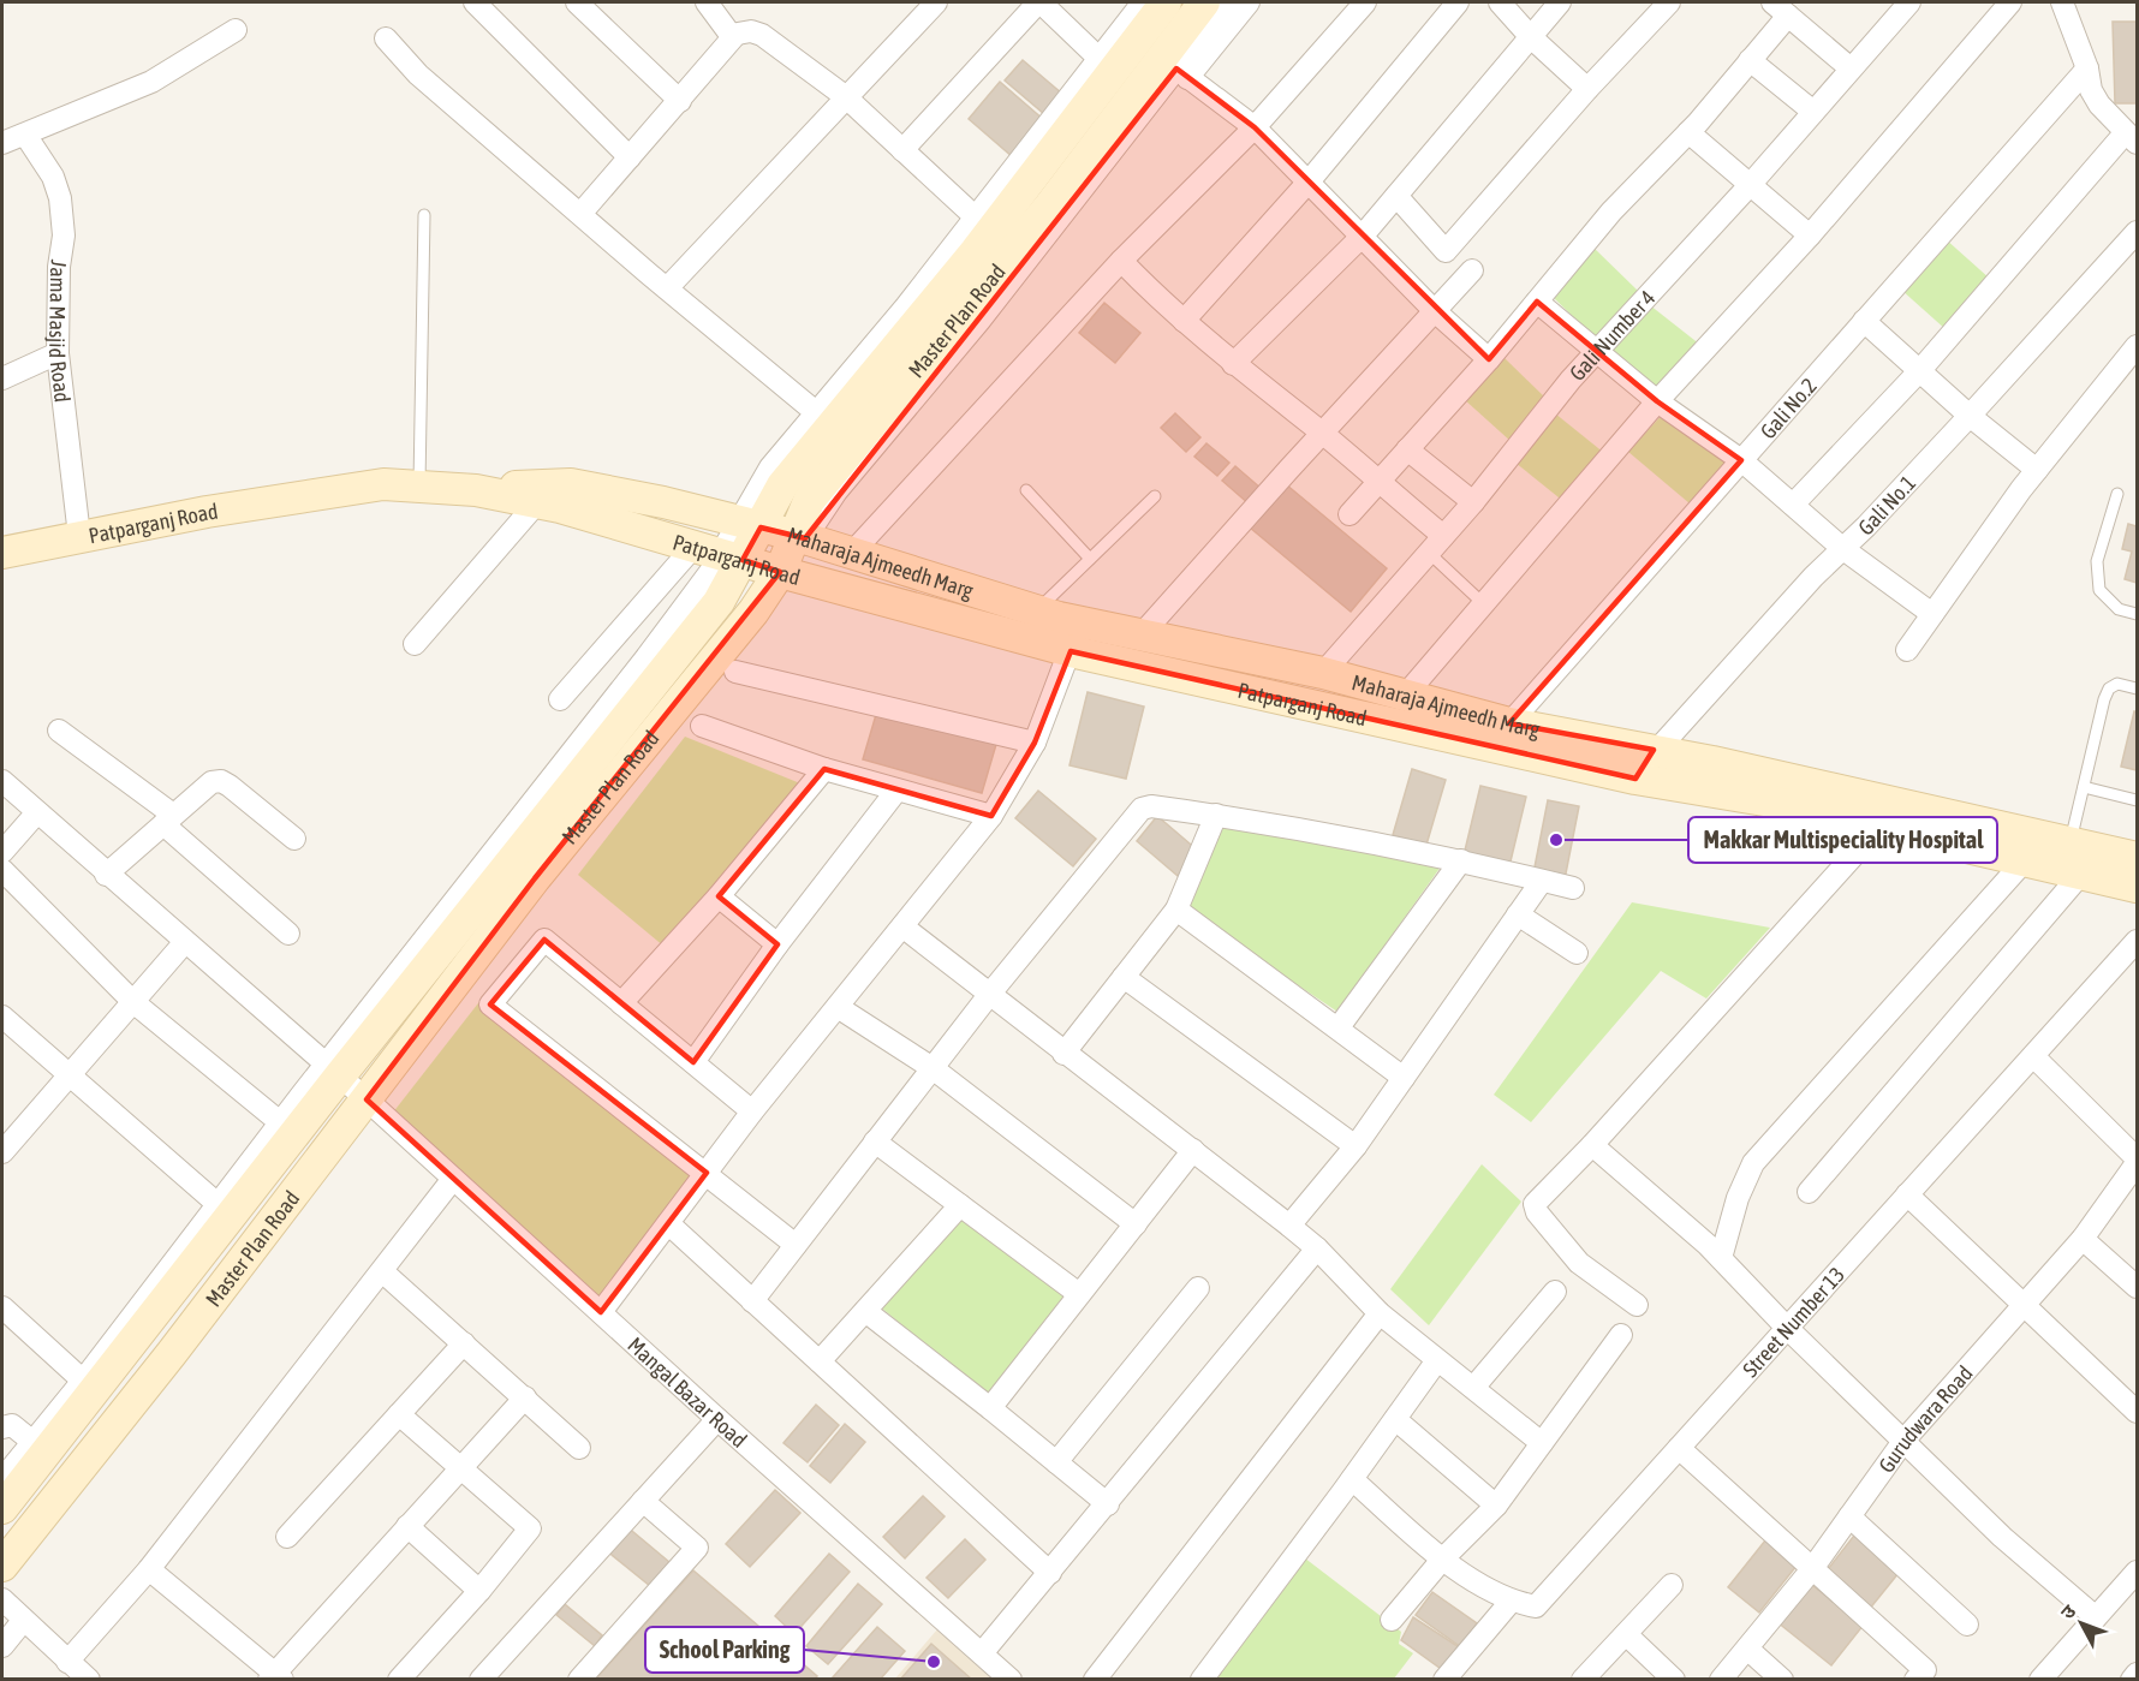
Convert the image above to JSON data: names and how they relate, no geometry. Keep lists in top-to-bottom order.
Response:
{
  "streets": {
    "main road": ["Master Plan Road", "Patparganj Road", "Maharaja Ajmeedh Marg"],
    "street": [
      "Jama Masjid Road",
      "Gali Number 4",
      "Gali No.2",
      "Gali No.1",
      "Street Number 13",
      "Mangal Bazar Road",
      "Gurudwara Road"
    ]
  },
  "crossings": [
    ["Master Plan Road", "Patparganj Road"],
    ["Master Plan Road", "Maharaja Ajmeedh Marg"],
    ["Master Plan Road", "Mangal Bazar Road"],
    ["Jama Masjid Road", "Patparganj Road"],
    ["Gali Number 4", "Maharaja Ajmeedh Marg"],
    ["Gali No.2", "Patparganj Road"],
    ["Gali No.2", "Maharaja Ajmeedh Marg"],
    ["Gali No.1", "Patparganj Road"],
    ["Gali No.1", "Maharaja Ajmeedh Marg"],
    ["Patparganj Road", "Maharaja Ajmeedh Marg"]
  ],
  "places": ["Makkar Multispeciality Hospital", "School Parking"],
  "north": "top left"
}
